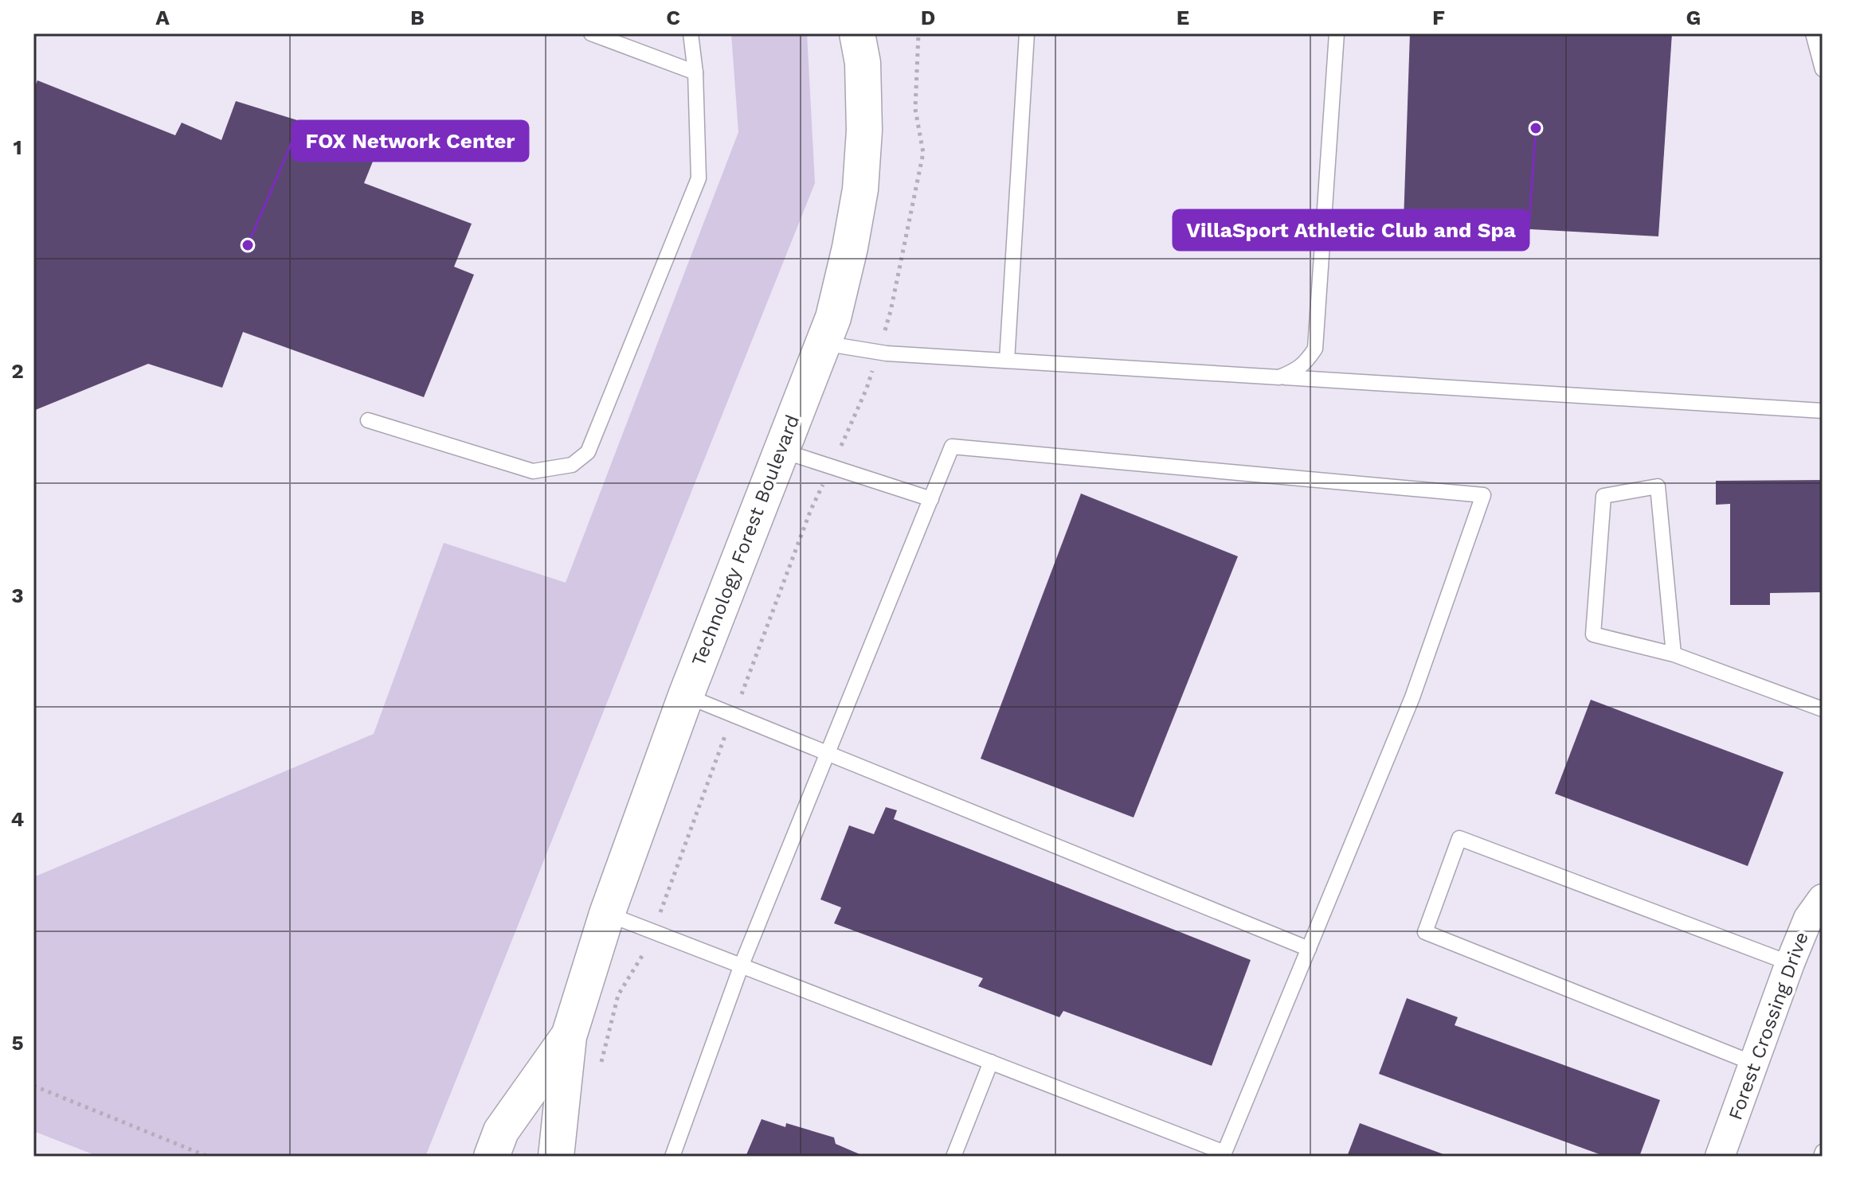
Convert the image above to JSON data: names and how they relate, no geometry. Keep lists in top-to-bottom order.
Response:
{
  "streets": {
    "street": ["Technology Forest Boulevard", "Forest Crossing Drive"]
  },
  "places": ["VillaSport Athletic Club and Spa", "FOX Network Center"],
  "grid": {
    "columns": [
      "A",
      "B",
      "C",
      "D",
      "E",
      "F",
      "G"
    ],
    "rows": [
      "1",
      "2",
      "3",
      "4",
      "5"
    ]
  }
}
